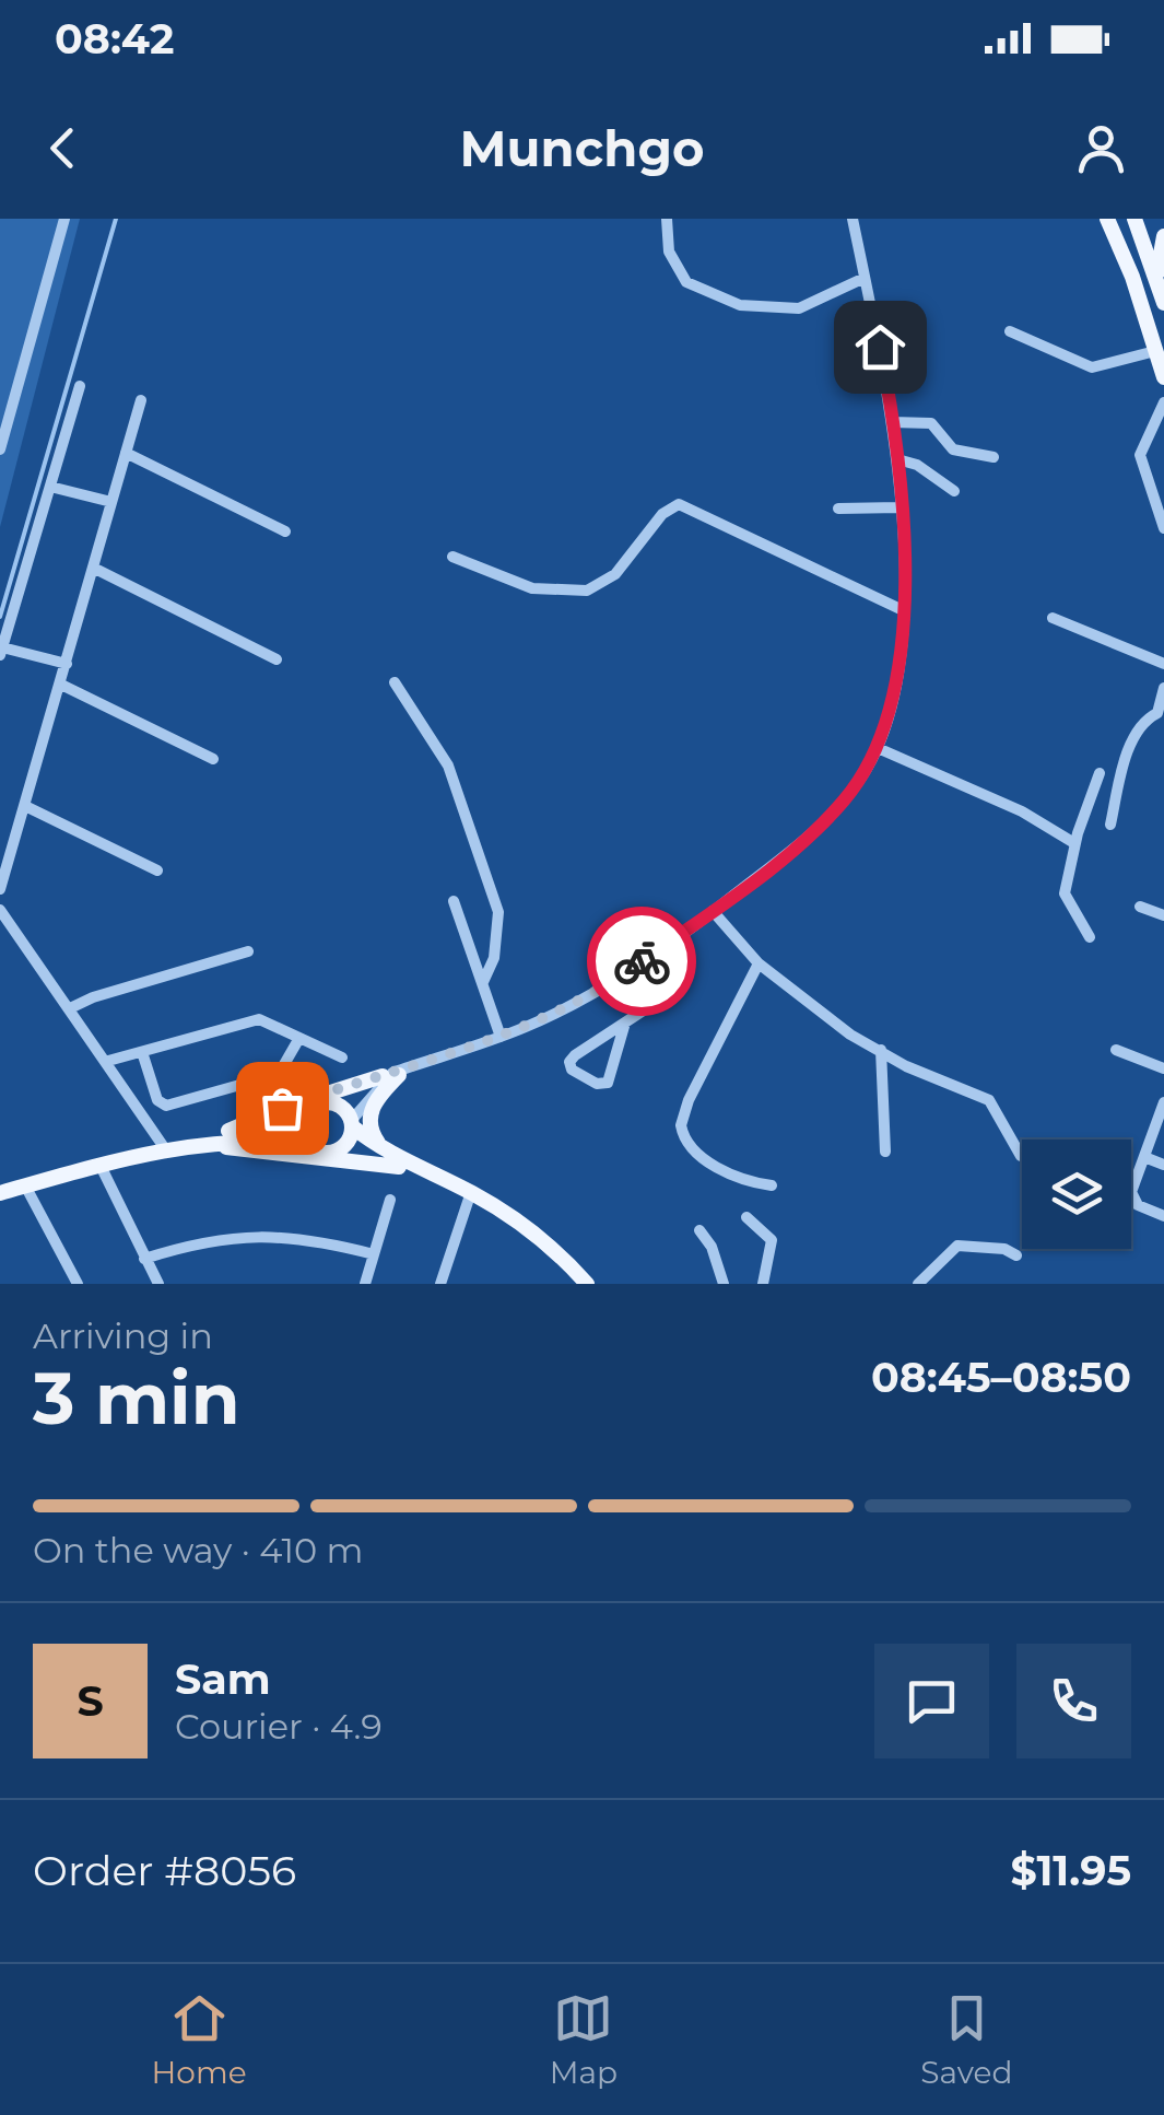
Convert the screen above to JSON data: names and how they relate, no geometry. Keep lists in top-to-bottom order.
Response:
{
  "page": {
    "status": "08:42",
    "header": "Munchgo",
    "heading": ["3 min", "Arriving in", "08:45–08:50"],
    "panel": [
      "Sam",
      "Courier · 4.9",
      "Order #8056",
      "$11.95"
    ],
    "bar": "On the way · 410 m",
    "round": "S",
    "tabs": ["Home", "Map", "Saved"]
  }
}
